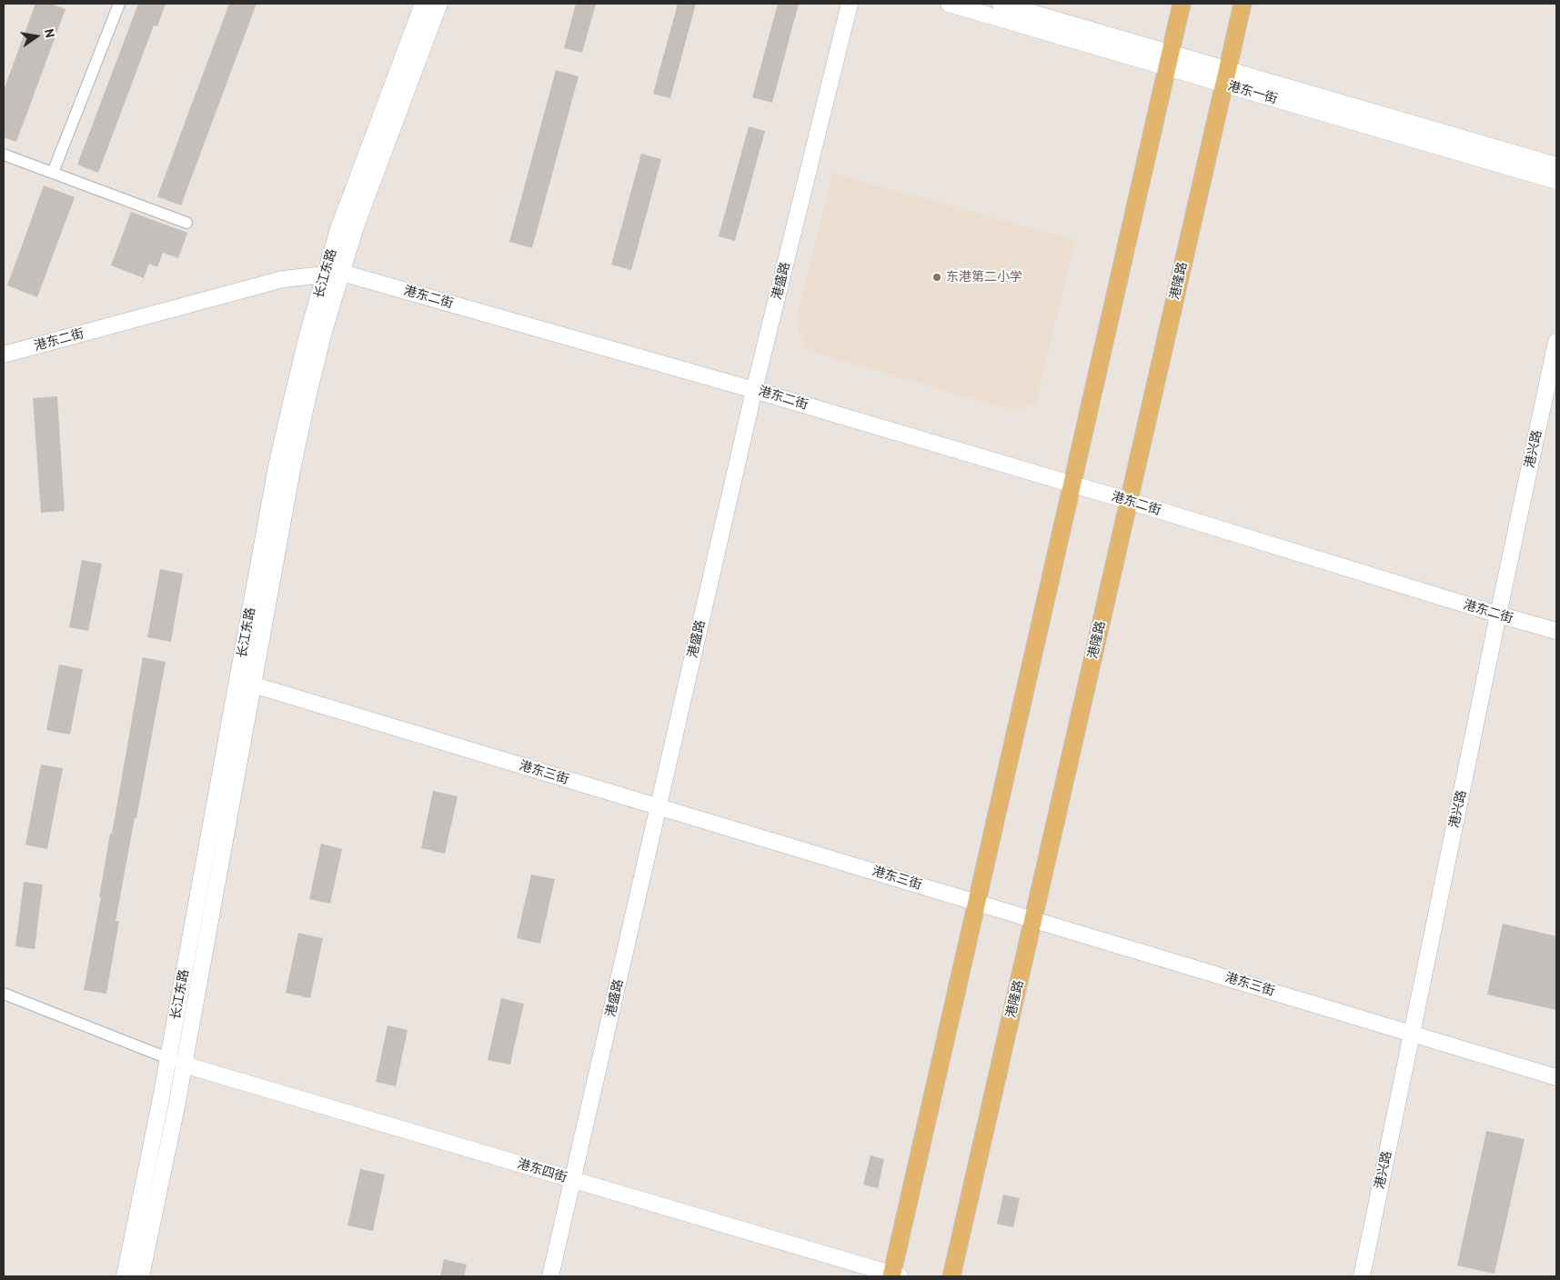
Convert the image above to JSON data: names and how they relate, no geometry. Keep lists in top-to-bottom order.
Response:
{
  "streets": {
    "main road": [
      "港东一街",
      "长江东路",
      "港盛路",
      "港隆路",
      "港东二街",
      "港兴路",
      "港东三街",
      "港东四街"
    ]
  },
  "crossings": [
    ["港东一街", "港隆路"],
    ["长江东路", "港东二街"],
    ["长江东路", "港东三街"],
    ["长江东路", "港东四街"],
    ["港盛路", "港东二街"],
    ["港盛路", "港东三街"],
    ["港盛路", "港东四街"],
    ["港隆路", "港东二街"],
    ["港隆路", "港东三街"],
    ["港东二街", "港兴路"],
    ["港兴路", "港东三街"]
  ],
  "places": ["东港第二小学"],
  "north": "right"
}
